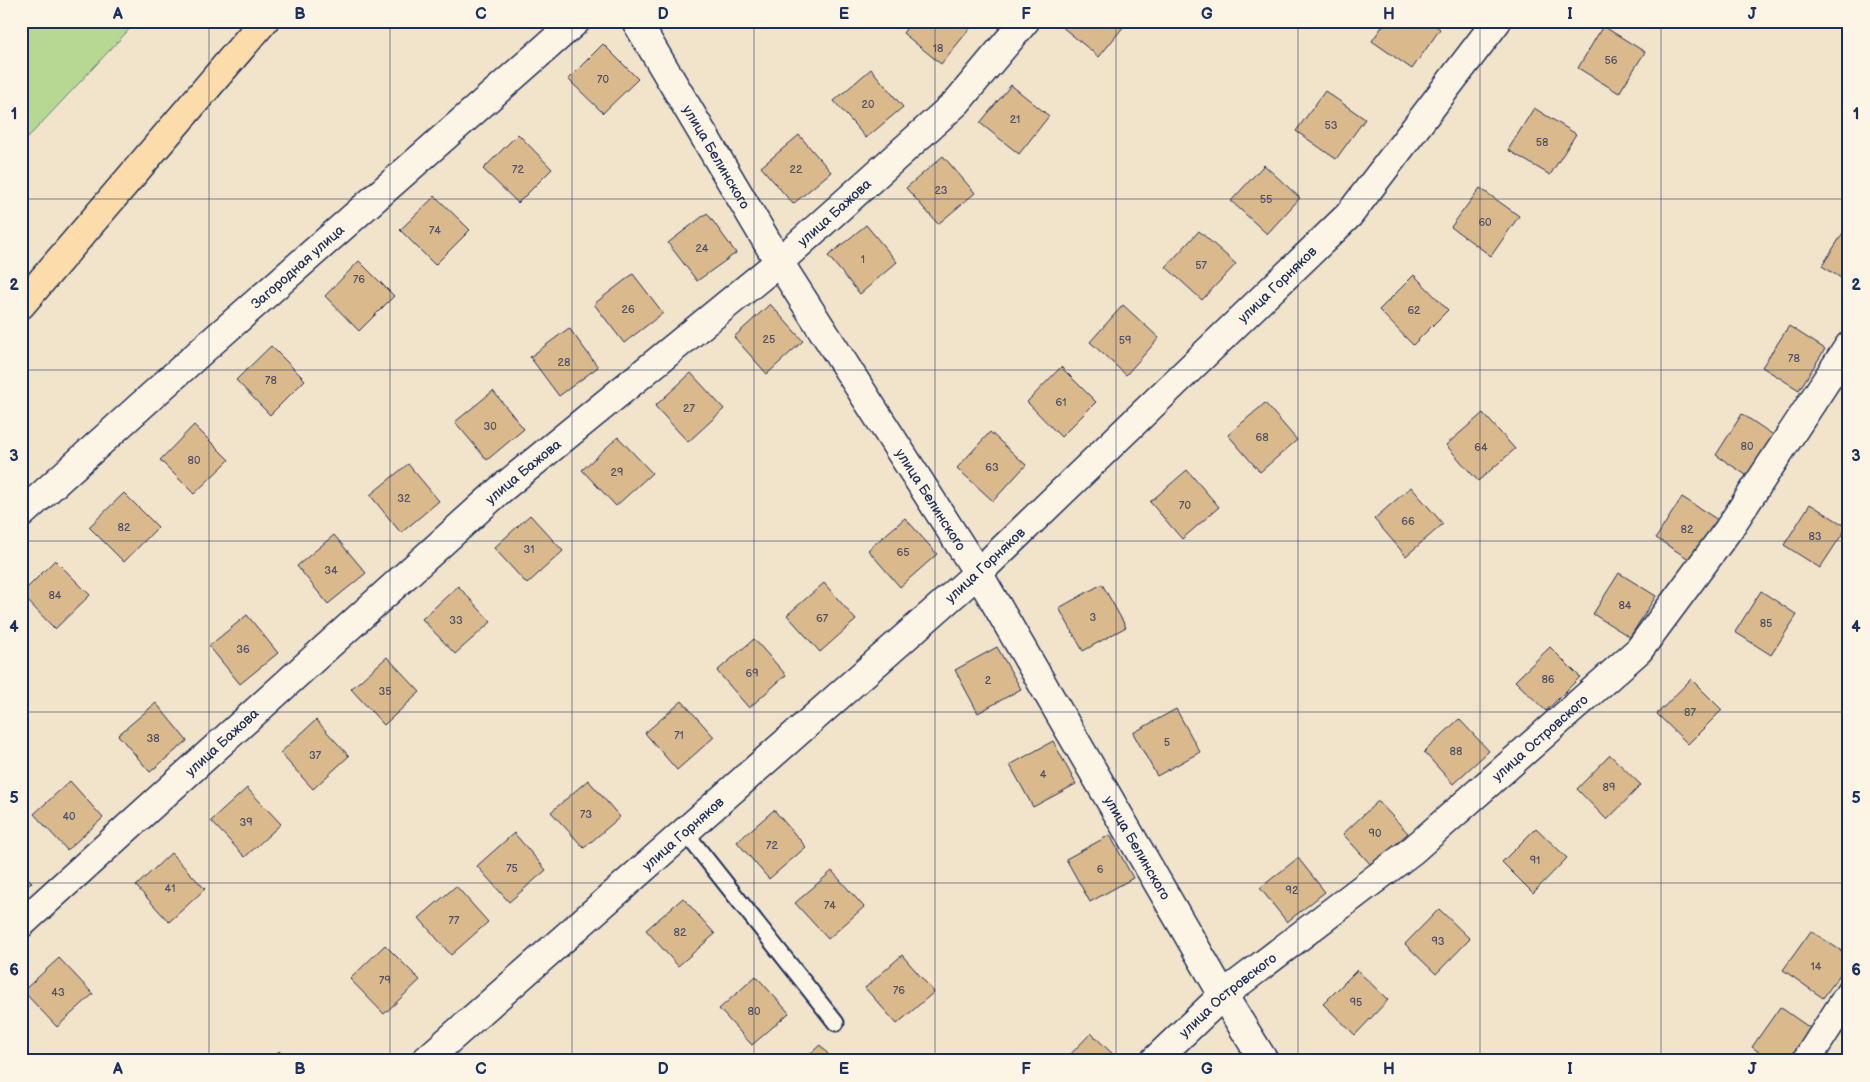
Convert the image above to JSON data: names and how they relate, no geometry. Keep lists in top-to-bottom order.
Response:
{
  "streets": {
    "street": [
      "улица Белинского",
      "улица Бажова",
      "Загородная улица",
      "улица Горняков",
      "улица Островского"
    ]
  },
  "crossings": [
    ["улица Белинского", "улица Бажова"],
    ["улица Белинского", "улица Горняков"],
    ["улица Белинского", "улица Островского"]
  ],
  "house_numbers": [
    "18",
    "56",
    "70",
    "20",
    "21",
    "53",
    "58",
    "72",
    "22",
    "23",
    "55",
    "60",
    "74",
    "24",
    "1",
    "57",
    "76",
    "26",
    "62",
    "25",
    "59",
    "78",
    "28",
    "78",
    "61",
    "27",
    "30",
    "68",
    "80",
    "64",
    "80",
    "63",
    "29",
    "32",
    "70",
    "66",
    "82",
    "82",
    "83",
    "31",
    "65",
    "34",
    "84",
    "84",
    "3",
    "67",
    "33",
    "85",
    "36",
    "69",
    "86",
    "2",
    "35",
    "87",
    "71",
    "38",
    "5",
    "88",
    "37",
    "4",
    "89",
    "73",
    "40",
    "39",
    "90",
    "72",
    "91",
    "75",
    "6",
    "41",
    "92",
    "74",
    "77",
    "82",
    "93",
    "14",
    "79",
    "76",
    "43",
    "95",
    "80"
  ],
  "grid": {
    "columns": [
      "A",
      "B",
      "C",
      "D",
      "E",
      "F",
      "G",
      "H",
      "I",
      "J"
    ],
    "rows": [
      "1",
      "2",
      "3",
      "4",
      "5",
      "6"
    ]
  }
}
